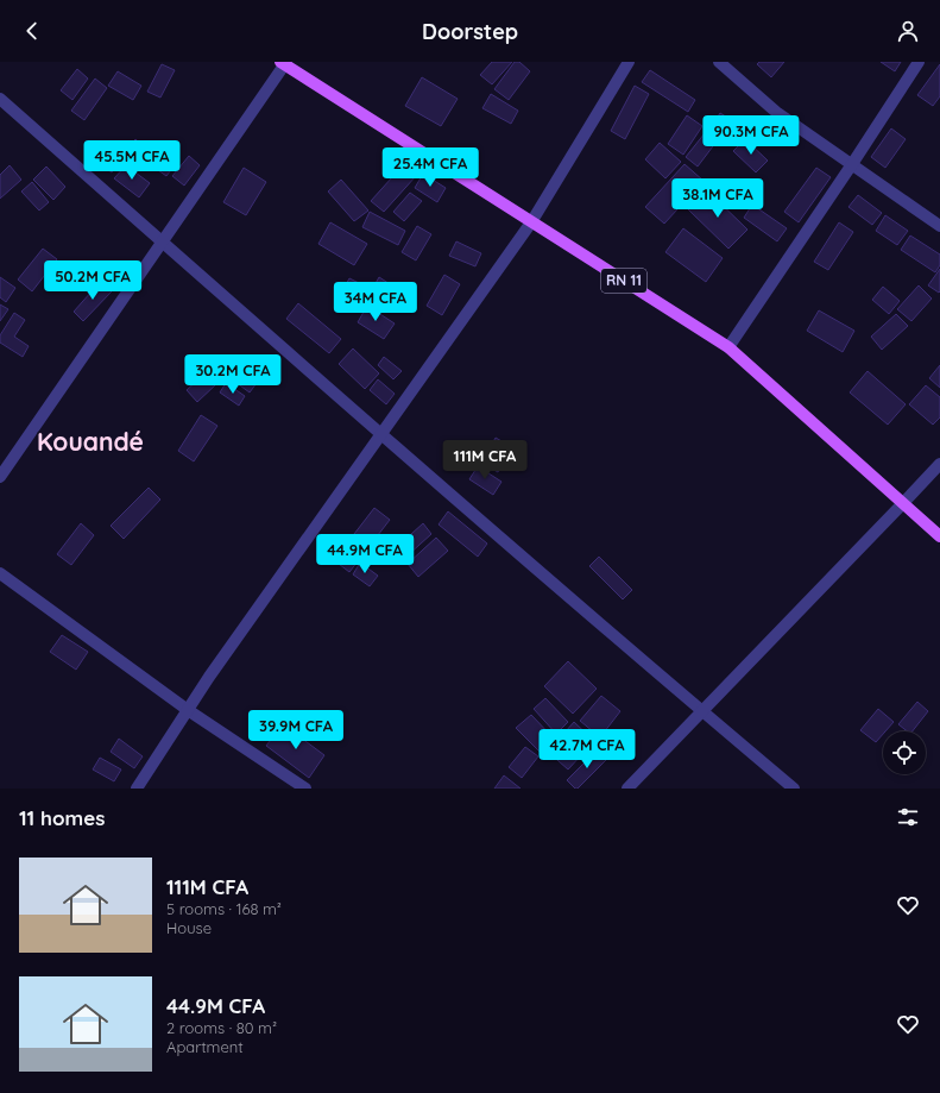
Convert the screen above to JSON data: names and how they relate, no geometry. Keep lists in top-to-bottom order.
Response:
{
  "streets": {
    "main road": ["RN 11"]
  },
  "districts": ["Kouandé"],
  "page": {
    "header": "Doorstep",
    "price": [
      "90.3M CFA",
      "45.5M CFA",
      "25.4M CFA",
      "38.1M CFA",
      "50.2M CFA",
      "34M CFA",
      "30.2M CFA",
      "111M CFA",
      "44.9M CFA",
      "39.9M CFA",
      "42.7M CFA"
    ],
    "heading": "11 homes",
    "list": [
      {
        "name": "111M CFA",
        "note": "5 rooms · 168 m² · House"
      },
      {
        "name": "44.9M CFA",
        "note": "2 rooms · 80 m² · Apartment"
      }
    ]
  }
}
